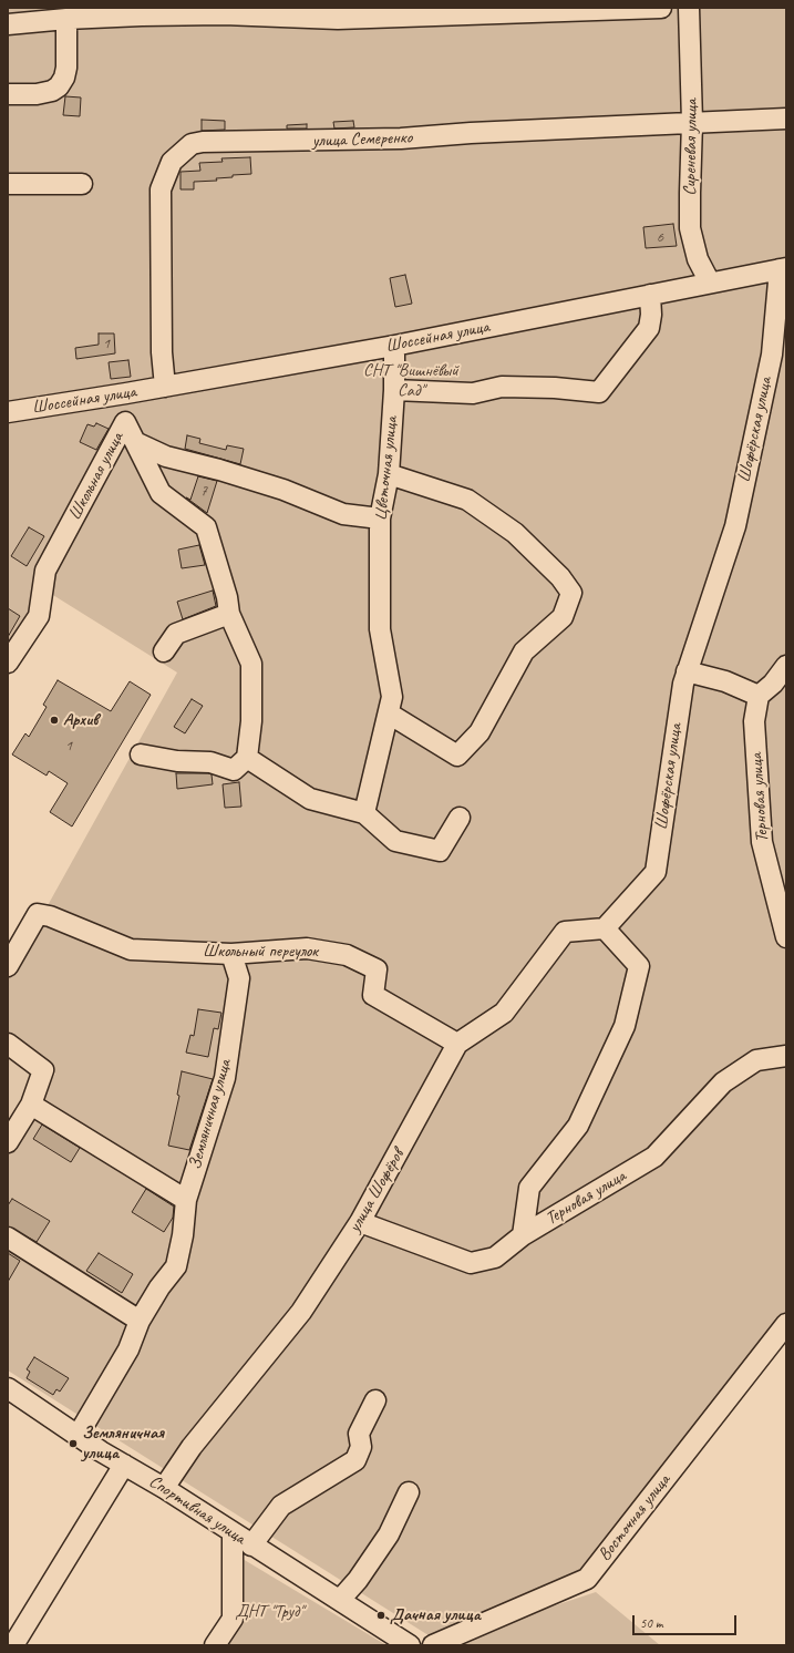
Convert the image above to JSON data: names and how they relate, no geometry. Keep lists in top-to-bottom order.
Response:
{
  "streets": {
    "street": [
      "улица Семеренко",
      "Сиреневая улица",
      "Шоссейная улица",
      "Шофёрская улица",
      "Цветочная улица",
      "Школьная улица",
      "Терновая улица",
      "Школьный переулок",
      "Земляничная улица",
      "улица Шофёров",
      "Спортивная улица",
      "Восточная улица"
    ]
  },
  "crossings": [
    ["улица Семеренко", "Сиреневая улица"],
    ["улица Семеренко", "Шоссейная улица"],
    ["Сиреневая улица", "Шоссейная улица"],
    ["Шоссейная улица", "Шофёрская улица"],
    ["Шоссейная улица", "Цветочная улица"],
    ["Шофёрская улица", "улица Шофёров"],
    ["Цветочная улица", "Школьная улица"],
    ["Терновая улица", "улица Шофёров"],
    ["Школьный переулок", "Земляничная улица"],
    ["Школьный переулок", "улица Шофёров"],
    ["Земляничная улица", "Спортивная улица"],
    ["улица Шофёров", "Спортивная улица"]
  ],
  "parks": ["СНТ \"Вишнёвый Сад\"", "ДНТ \"Труд\""],
  "places": ["Архив", "Земляничная улица", "Дачная улица"],
  "house_numbers": [
    "6",
    "1",
    "7",
    "1"
  ],
  "scale_bar": "50 m"
}
